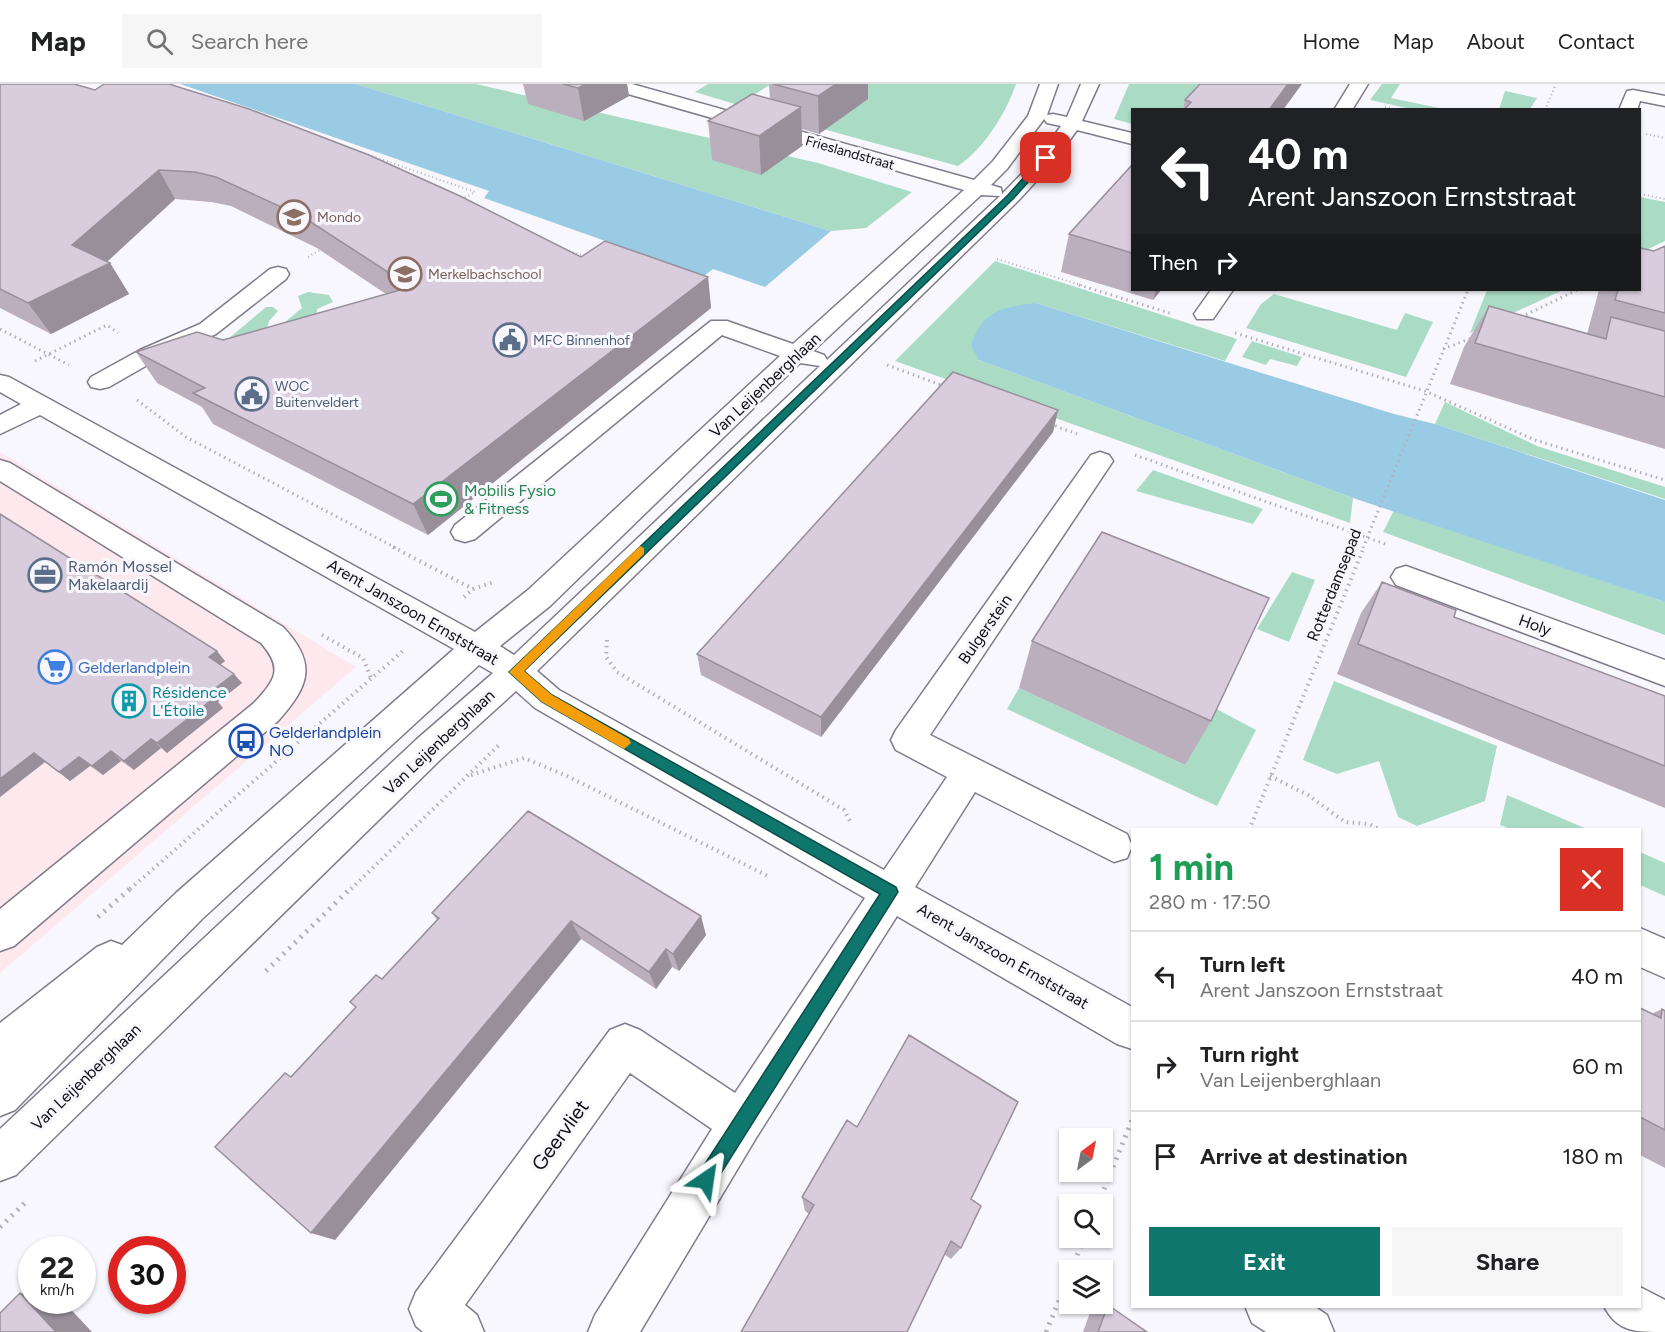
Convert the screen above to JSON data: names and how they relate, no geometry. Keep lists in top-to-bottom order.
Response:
{
  "streets": {
    "street": [
      "Frieslandstraat",
      "Van Leijenberghlaan",
      "Arent Janszoon Ernststraat",
      "Holy",
      "Bulgerstein",
      "Geervliet"
    ],
    "path": ["Rotterdamsepad"]
  },
  "crossings": [
    ["Frieslandstraat", "Van Leijenberghlaan"],
    ["Van Leijenberghlaan", "Arent Janszoon Ernststraat"]
  ],
  "places": {
    "school or university": ["Mondo", "Merkelbachschool"],
    "public building": ["MFC Binnenhof", "WOC Buitenveldert"],
    "sports": ["Mobilis Fysio & Fitness"],
    "office": ["Ramón Mossel Makelaardij"],
    "supermarket": ["Gelderlandplein"],
    "building": ["Résidence L'Étoile"],
    "bus stop": ["Gelderlandplein NO"]
  },
  "north": "top right",
  "page": {
    "header": "Map",
    "search": "Search here",
    "nav": [
      "Home",
      "Map",
      "About",
      "Contact"
    ],
    "turn": ["40 m", "Arent Janszoon Ernststraat"],
    "then": "Then",
    "heading": ["1 min", "280 m · 17:50"],
    "list": [
      {
        "name": "Turn left",
        "note": "Arent Janszoon Ernststraat",
        "value": "40 m"
      },
      {
        "name": "Turn right",
        "note": "Van Leijenberghlaan",
        "value": "60 m"
      },
      {
        "name": "Arrive at destination",
        "value": "180 m"
      }
    ],
    "buttons": ["Exit", "Share"],
    "speed": "22 km/h",
    "limit": "30"
  }
}
